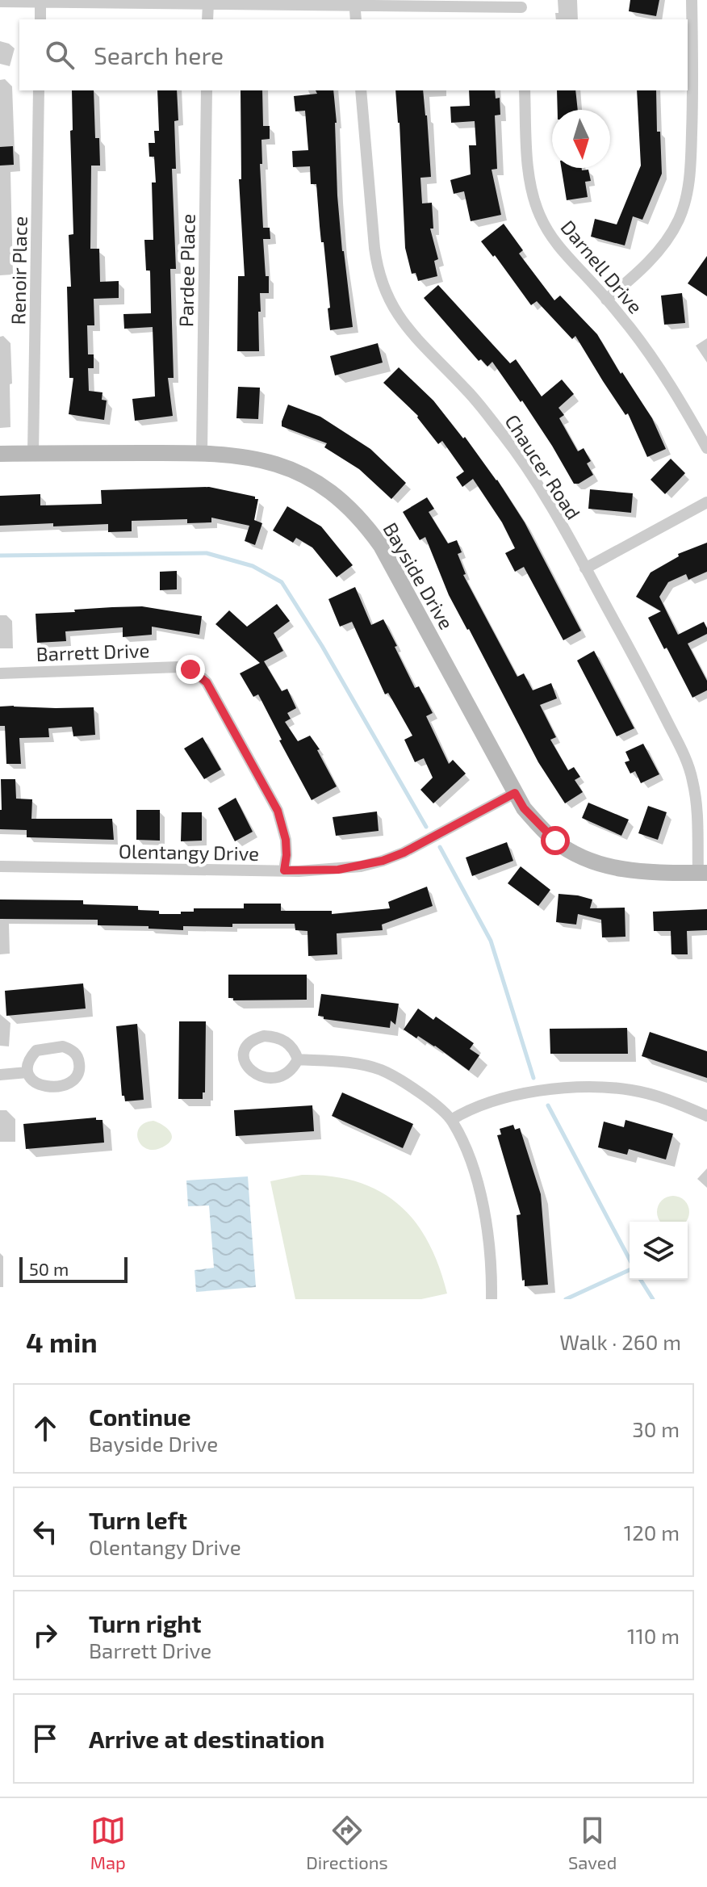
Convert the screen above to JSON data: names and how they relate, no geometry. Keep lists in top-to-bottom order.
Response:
{
  "streets": {
    "street": [
      "Darnell Drive",
      "Renoir Place",
      "Pardee Place",
      "Chaucer Road",
      "Bayside Drive",
      "Barrett Drive",
      "Olentangy Drive"
    ]
  },
  "crossings": [
    ["Renoir Place", "Bayside Drive"],
    ["Pardee Place", "Bayside Drive"],
    ["Chaucer Road", "Bayside Drive"],
    ["Bayside Drive", "Olentangy Drive"],
    ["Barrett Drive", "Olentangy Drive"]
  ],
  "scale_bar": "50 m",
  "north": "bottom",
  "page": {
    "search": "Search here",
    "scale": "50 m",
    "heading": ["4 min", "Walk · 260 m"],
    "list": [
      ["Continue", "Bayside Drive", "30 m"],
      ["Turn left", "Olentangy Drive", "120 m"],
      ["Turn right", "Barrett Drive", "110 m"],
      "Arrive at destination"
    ],
    "nav": ["Map", "Directions", "Saved"]
  }
}
